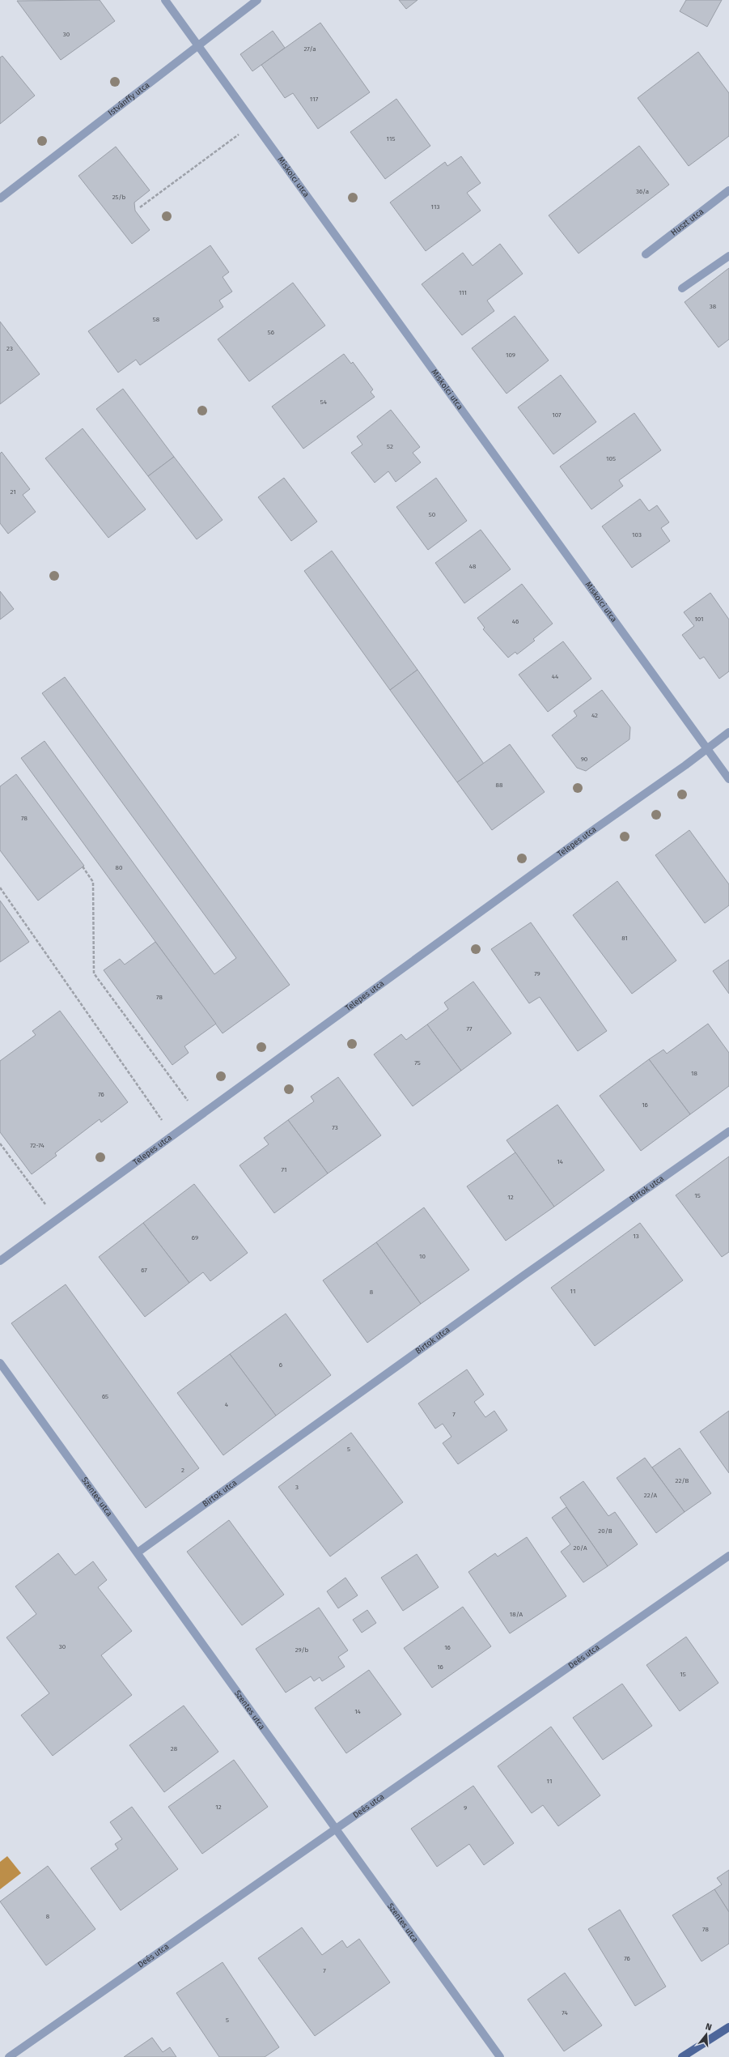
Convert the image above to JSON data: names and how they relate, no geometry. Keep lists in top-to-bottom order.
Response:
{
  "streets": {
    "street": [
      "Istvánffy utca",
      "Miskolci utca",
      "Huszt utca",
      "Telepes utca",
      "Birtok utca",
      "Szentes utca",
      "Deés utca"
    ]
  },
  "crossings": [
    ["Istvánffy utca", "Miskolci utca"],
    ["Miskolci utca", "Telepes utca"],
    ["Birtok utca", "Szentes utca"],
    ["Szentes utca", "Deés utca"]
  ],
  "house_numbers": [
    "30",
    "27/a",
    "117",
    "115",
    "36/a",
    "25/b",
    "113",
    "111",
    "38",
    "58",
    "56",
    "23",
    "109",
    "54",
    "107",
    "52",
    "105",
    "21",
    "50",
    "103",
    "48",
    "101",
    "46",
    "44",
    "42",
    "90",
    "88",
    "78",
    "80",
    "81",
    "79",
    "78",
    "77",
    "75",
    "18",
    "76",
    "16",
    "73",
    "72-74",
    "14",
    "71",
    "15",
    "12",
    "13",
    "69",
    "10",
    "67",
    "11",
    "8",
    "6",
    "65",
    "4",
    "7",
    "5",
    "2",
    "22/B",
    "3",
    "22/A",
    "20/B",
    "20/A",
    "18/A",
    "30",
    "16",
    "29/b",
    "16",
    "15",
    "14",
    "28",
    "11",
    "12",
    "9",
    "8",
    "78",
    "76",
    "7",
    "74",
    "5"
  ],
  "north": "top"
}
